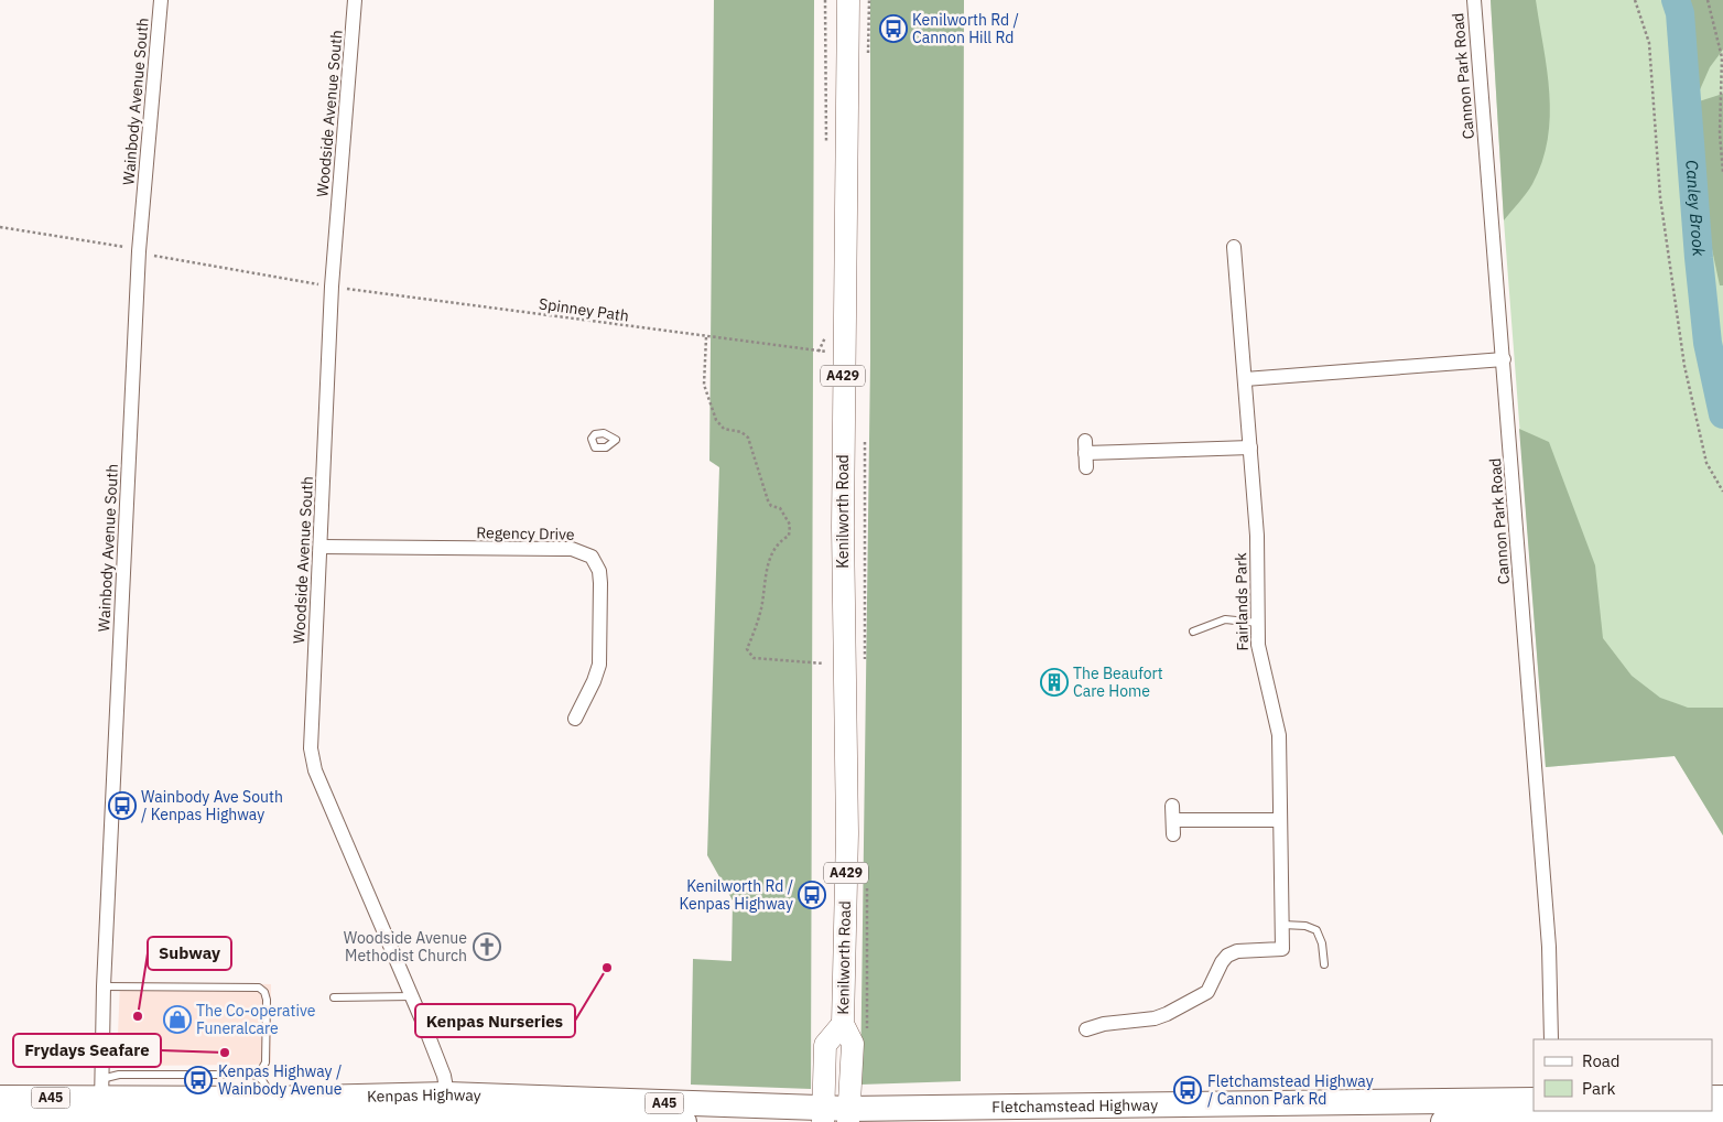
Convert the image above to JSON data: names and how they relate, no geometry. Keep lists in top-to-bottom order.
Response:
{
  "streets": {
    "highway": ["Kenpas Highway", "A45", "Fletchamstead Highway"],
    "main road": ["A429", "Kenilworth Road"],
    "street": [
      "Cannon Park Road",
      "Wainbody Avenue South",
      "Woodside Avenue South",
      "Regency Drive",
      "Fairlands Park"
    ],
    "path": ["Spinney Path"]
  },
  "crossings": [
    ["Wainbody Avenue South", "Kenpas Highway"],
    ["Woodside Avenue South", "Regency Drive"],
    ["Woodside Avenue South", "Kenpas Highway"],
    ["Kenilworth Road", "Kenpas Highway"],
    ["Kenilworth Road", "Fletchamstead Highway"],
    ["Kenpas Highway", "Fletchamstead Highway"]
  ],
  "water": ["Canley Brook"],
  "places": {
    "bus stop": [
      "Kenilworth Rd / Cannon Hill Rd",
      "Wainbody Ave South / Kenpas Highway",
      "Kenilworth Rd / Kenpas Highway",
      "Kenpas Highway / Wainbody Avenue",
      "Fletchamstead Highway / Cannon Park Rd"
    ],
    "building": ["The Beaufort Care Home"],
    "church": ["Woodside Avenue Methodist Church"],
    "other": ["Kenpas Nurseries", "Subway", "Frydays Seafare"],
    "shop": ["The Co-operative Funeralcare"]
  },
  "legend": ["Road", "Park"]
}
